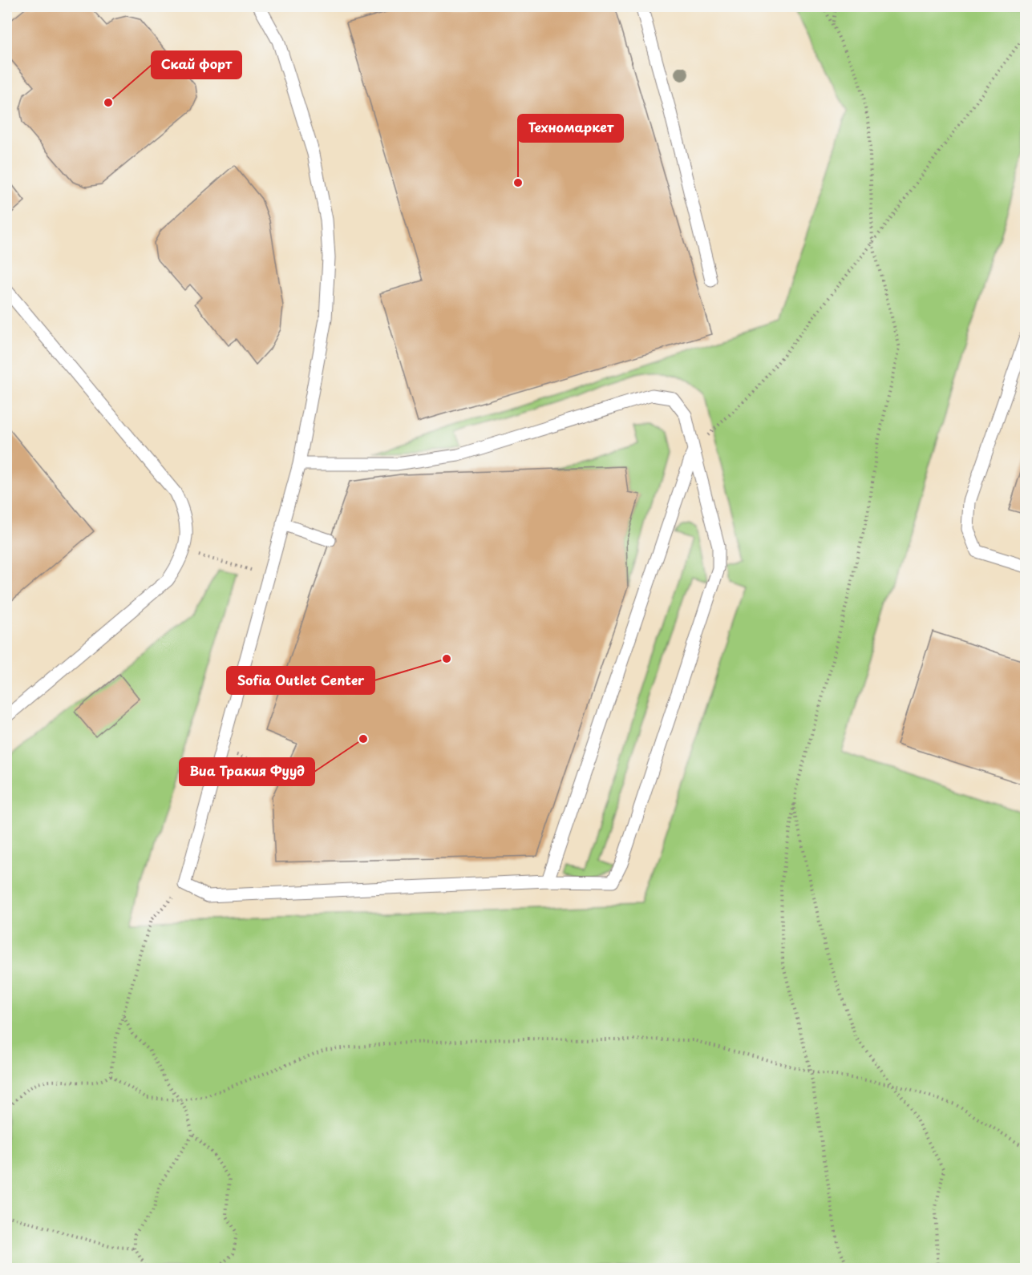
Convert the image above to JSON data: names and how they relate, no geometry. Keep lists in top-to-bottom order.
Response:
{
  "places": [
    "Скай форт",
    "Техномаркет",
    "Sofia Outlet Center",
    "Виа Тракия Фууд"
  ]
}
